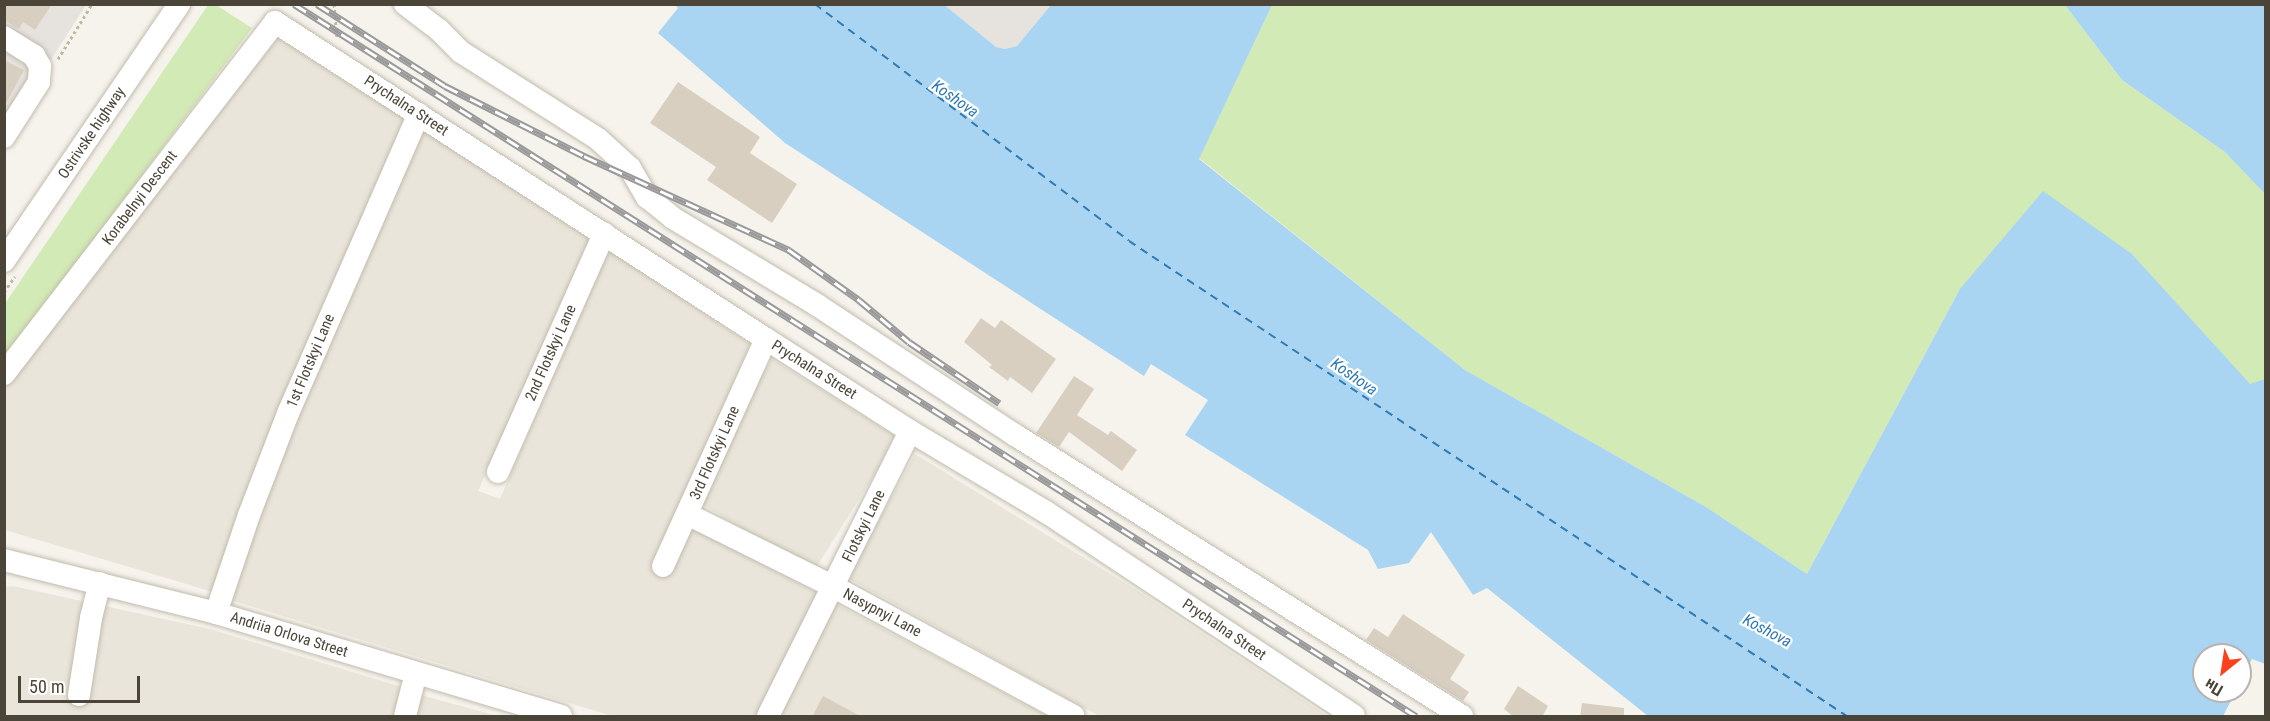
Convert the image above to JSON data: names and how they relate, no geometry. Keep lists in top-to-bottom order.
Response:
{
  "streets": {
    "street": [
      "Prychalna Street",
      "Ostrivske highway",
      "Korabelnyi Descent",
      "2nd Flotskyi Lane",
      "1st Flotskyi Lane",
      "3rd Flotskyi Lane",
      "Flotskyi Lane",
      "Nasypnyi Lane",
      "Andriia Orlova Street"
    ]
  },
  "crossings": [
    ["Prychalna Street", "Korabelnyi Descent"],
    ["Prychalna Street", "2nd Flotskyi Lane"],
    ["Prychalna Street", "1st Flotskyi Lane"],
    ["Prychalna Street", "3rd Flotskyi Lane"],
    ["Prychalna Street", "Flotskyi Lane"],
    ["1st Flotskyi Lane", "Andriia Orlova Street"],
    ["3rd Flotskyi Lane", "Nasypnyi Lane"],
    ["Flotskyi Lane", "Nasypnyi Lane"]
  ],
  "water": ["Koshova"],
  "scale_bar": "50 m",
  "north": "bottom left"
}
